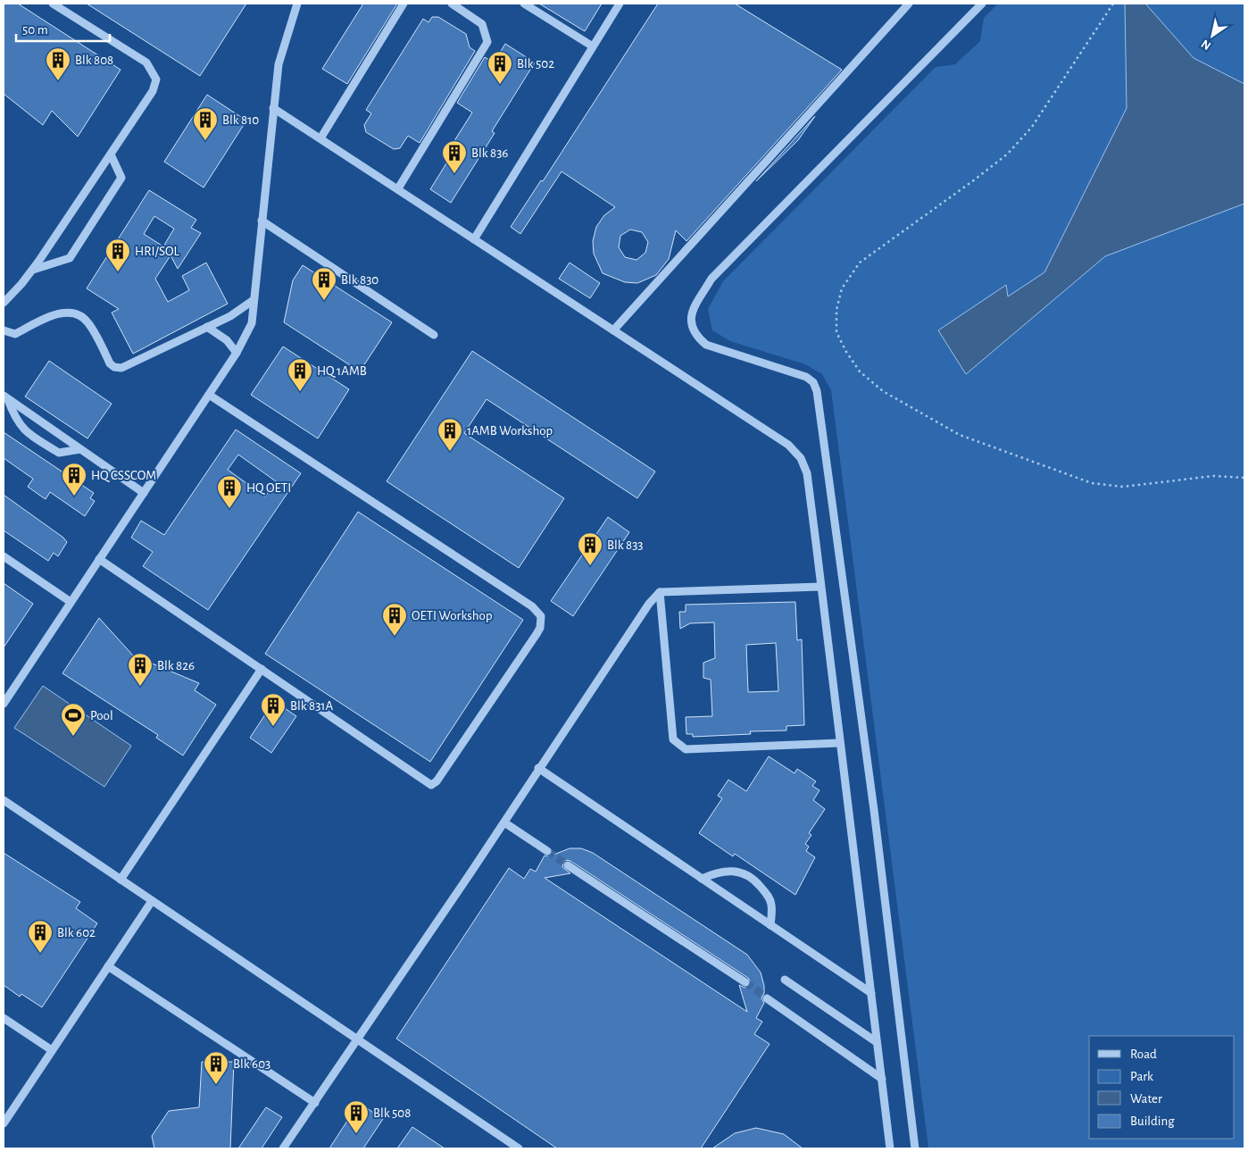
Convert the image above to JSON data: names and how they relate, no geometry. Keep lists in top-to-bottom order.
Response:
{
  "places": {
    "building": [
      "Blk 808",
      "Blk 502",
      "Blk 810",
      "Blk 836",
      "HRI/SOL",
      "Blk 830",
      "HQ 1AMB",
      "1AMB Workshop",
      "HQ CSSCOM",
      "HQ OETI",
      "Blk 833",
      "OETI Workshop",
      "Blk 826",
      "Blk 831A",
      "Blk 602",
      "Blk 603",
      "Blk 508"
    ],
    "sports": ["Pool"]
  },
  "legend": [
    "Road",
    "Park",
    "Water",
    "Building"
  ],
  "scale_bar": "50 m",
  "north": "bottom left"
}
